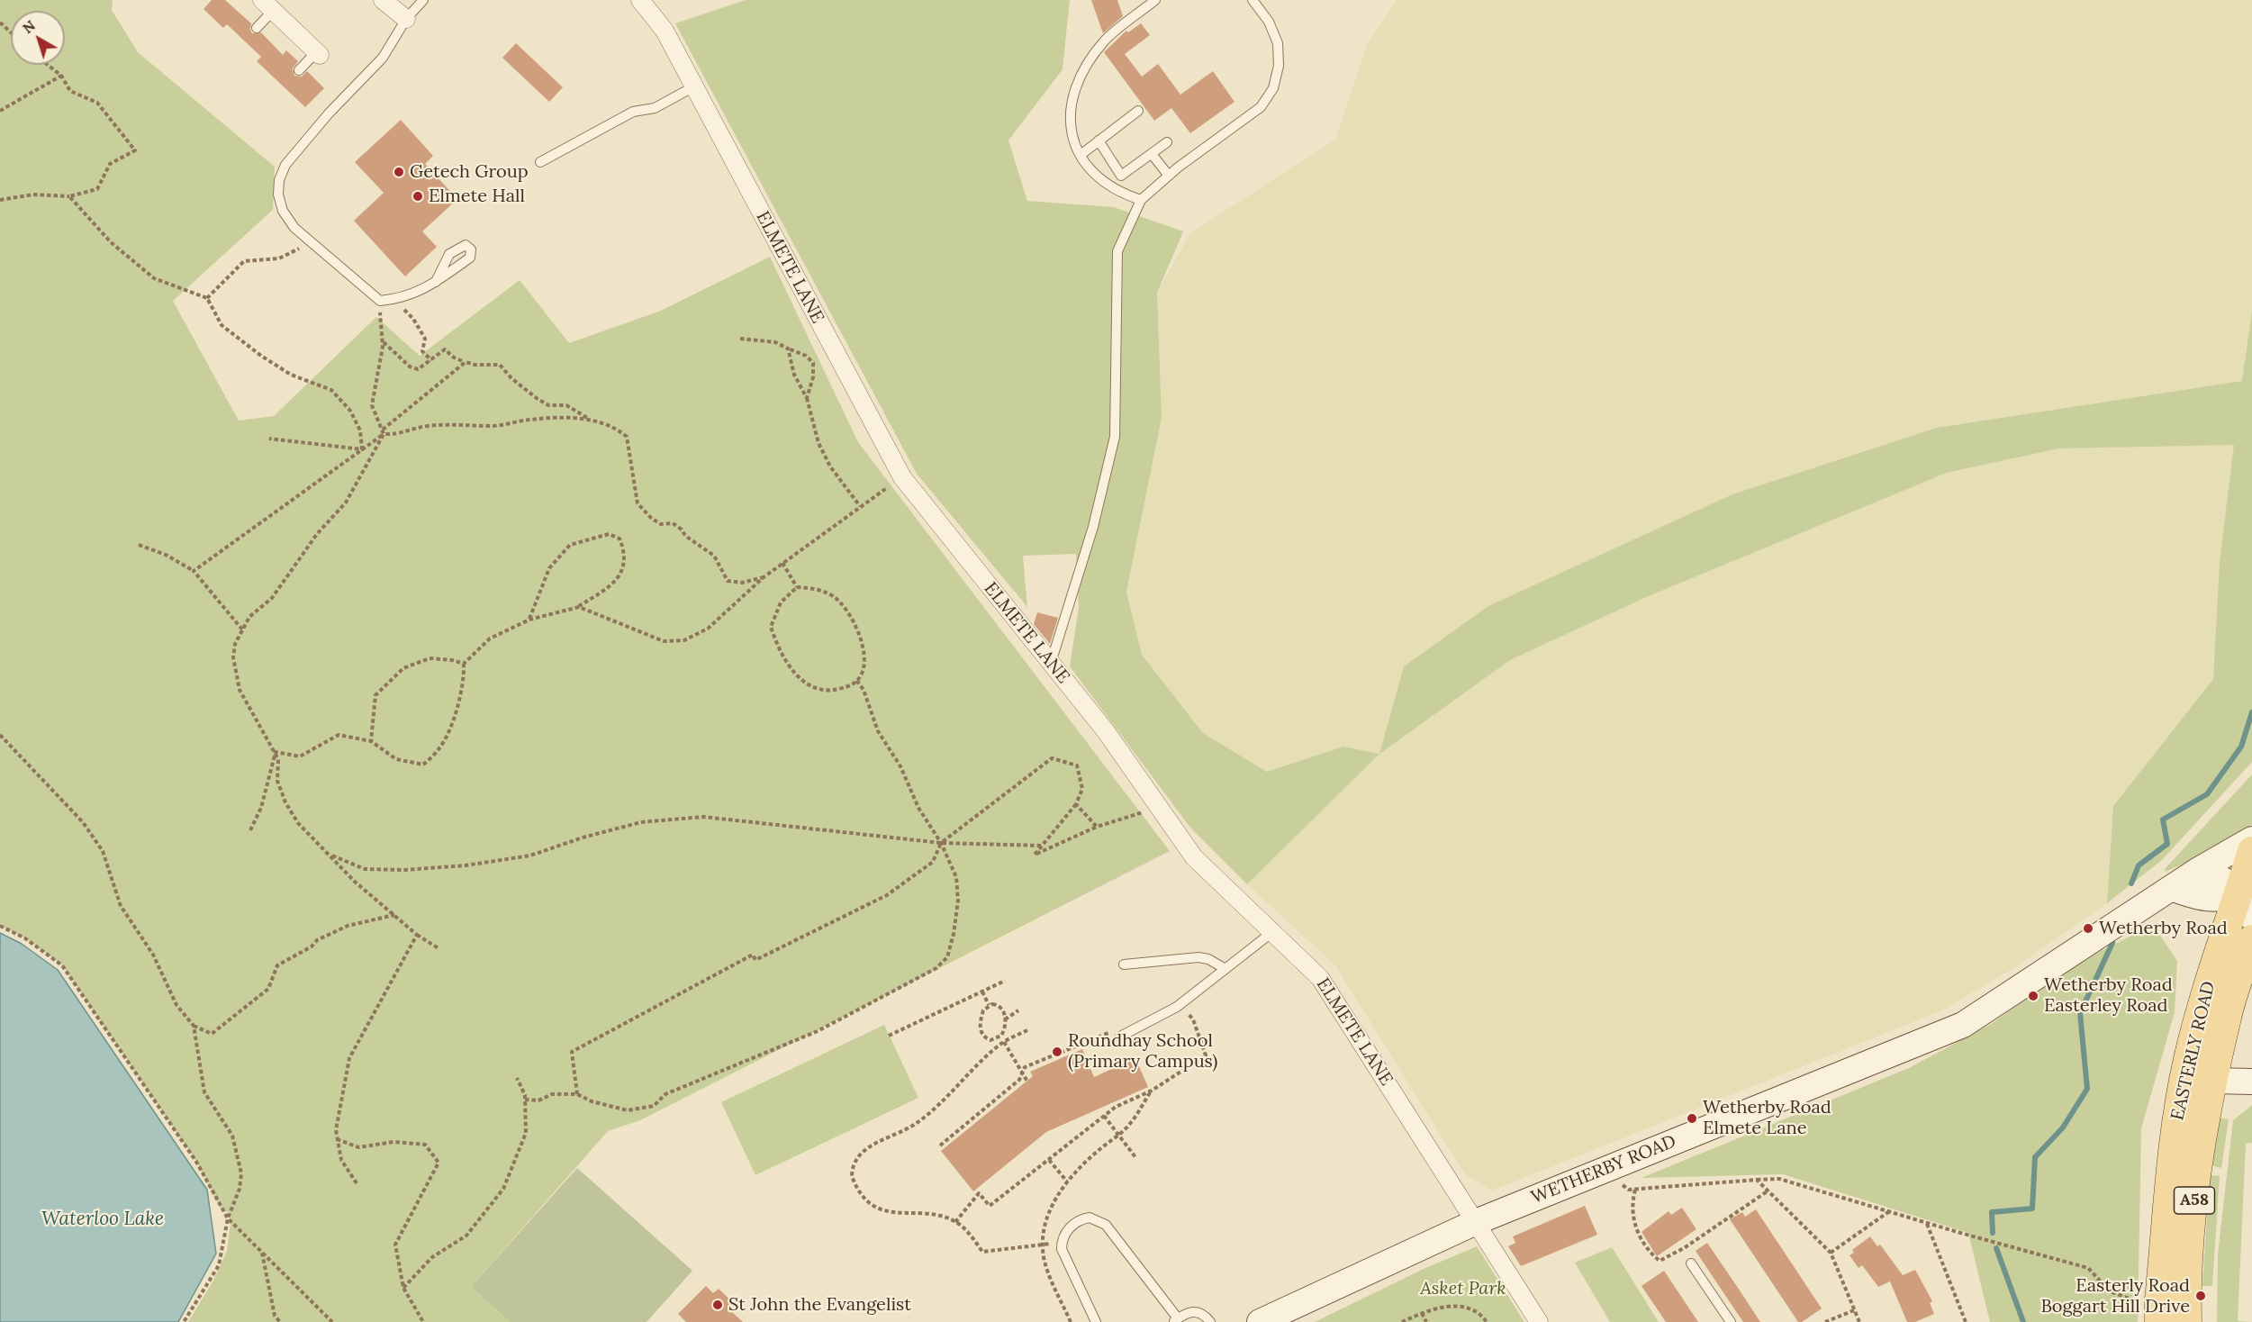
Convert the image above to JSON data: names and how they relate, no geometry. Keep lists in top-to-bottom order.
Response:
{
  "streets": {
    "main road": ["EASTERLY ROAD", "A58"],
    "street": ["ELMETE LANE", "WETHERBY ROAD"]
  },
  "crossings": [
    ["ELMETE LANE", "WETHERBY ROAD"]
  ],
  "water": ["Waterloo Lake"],
  "parks": ["Asket Park"],
  "places": [
    "Getech Group",
    "Elmete Hall",
    "Wetherby Road",
    "Wetherby Road Easterley Road",
    "Roundhay School (Primary Campus)",
    "Wetherby Road Elmete Lane",
    "Easterly Road Boggart Hill Drive",
    "St John the Evangelist"
  ],
  "north": "top left"
}
